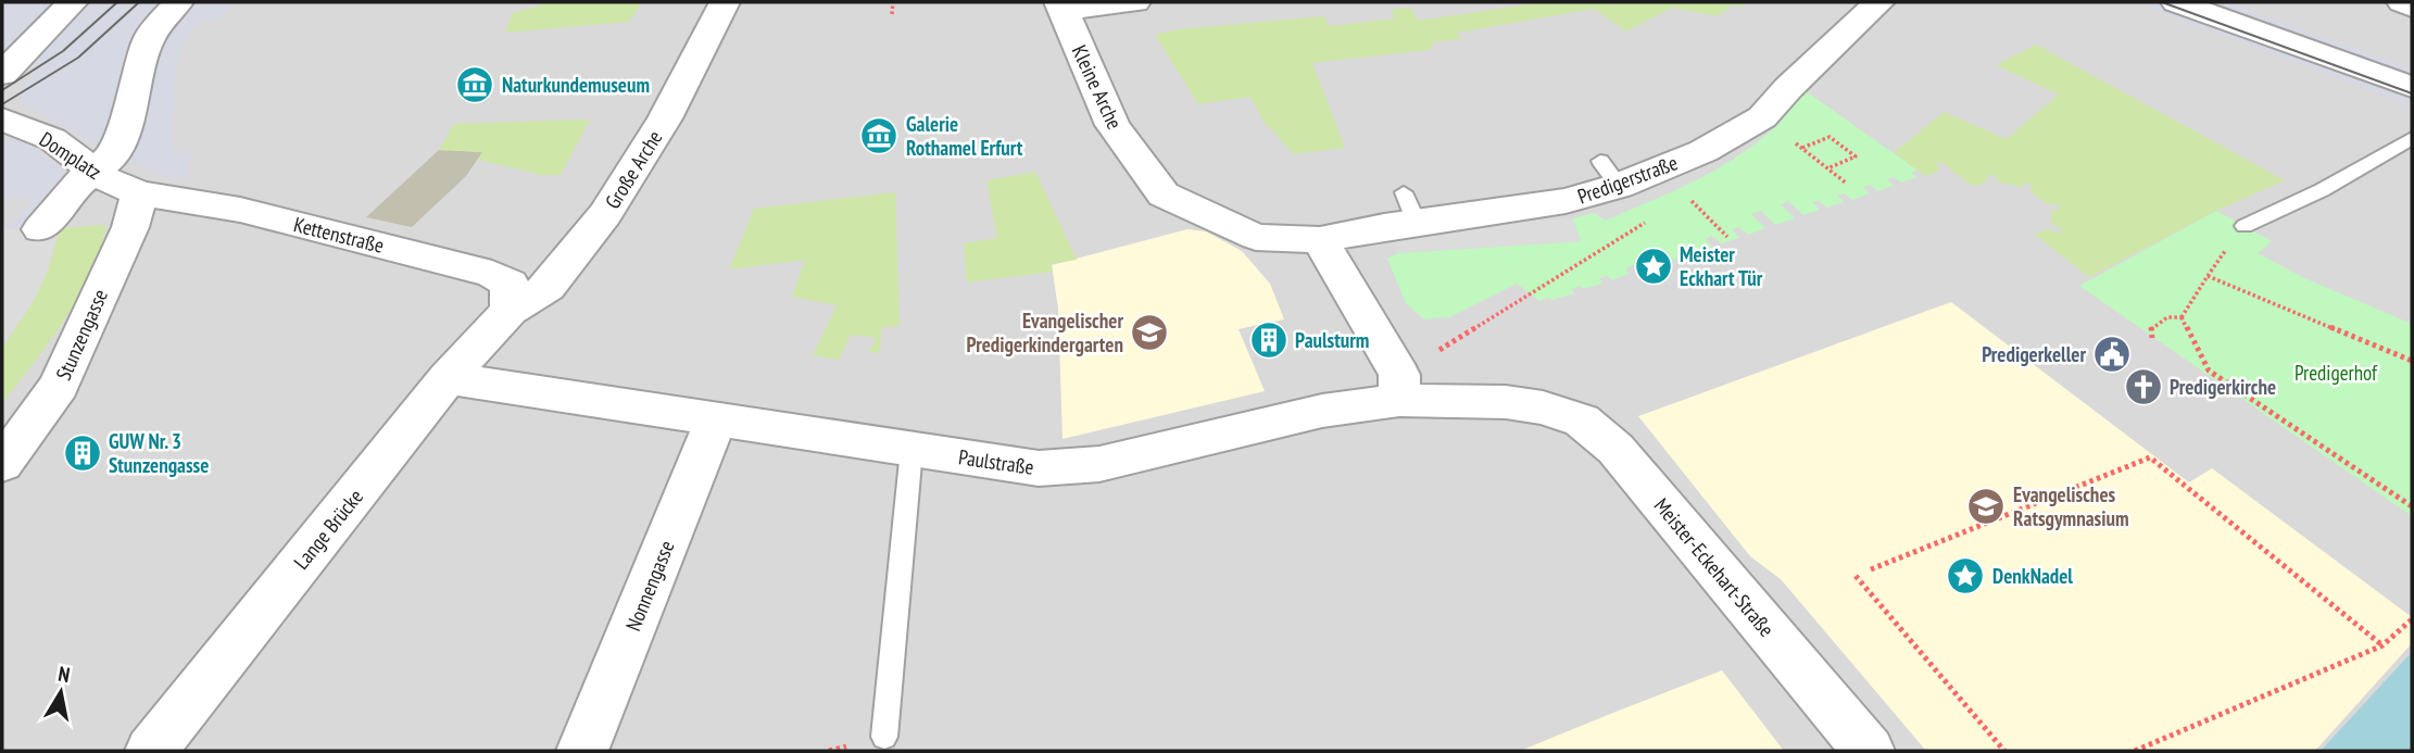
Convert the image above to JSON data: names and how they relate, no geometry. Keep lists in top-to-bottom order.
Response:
{
  "streets": {
    "street": [
      "Kleine Arche",
      "Domplatz",
      "Große Arche",
      "Predigerstraße",
      "Kettenstraße",
      "Stunzengasse",
      "Paulstraße",
      "Lange Brücke",
      "Meister-Eckehart-Straße",
      "Nonnengasse"
    ]
  },
  "crossings": [
    ["Kleine Arche", "Predigerstraße"],
    ["Domplatz", "Kettenstraße"],
    ["Domplatz", "Stunzengasse"],
    ["Große Arche", "Kettenstraße"],
    ["Große Arche", "Lange Brücke"],
    ["Kettenstraße", "Stunzengasse"],
    ["Kettenstraße", "Lange Brücke"],
    ["Paulstraße", "Lange Brücke"],
    ["Paulstraße", "Meister-Eckehart-Straße"],
    ["Paulstraße", "Nonnengasse"]
  ],
  "parks": ["Predigerhof"],
  "places": {
    "museum": ["Naturkundemuseum", "Galerie Rothamel Erfurt"],
    "place": ["Meister Eckhart Tür", "DenkNadel"],
    "school or university": ["Evangelischer Predigerkindergarten", "Evangelisches Ratsgymnasium"],
    "building": ["Paulsturm", "GUW Nr. 3 Stunzengasse"],
    "public building": ["Predigerkeller"],
    "church": ["Predigerkirche"]
  },
  "north": "top"
}
